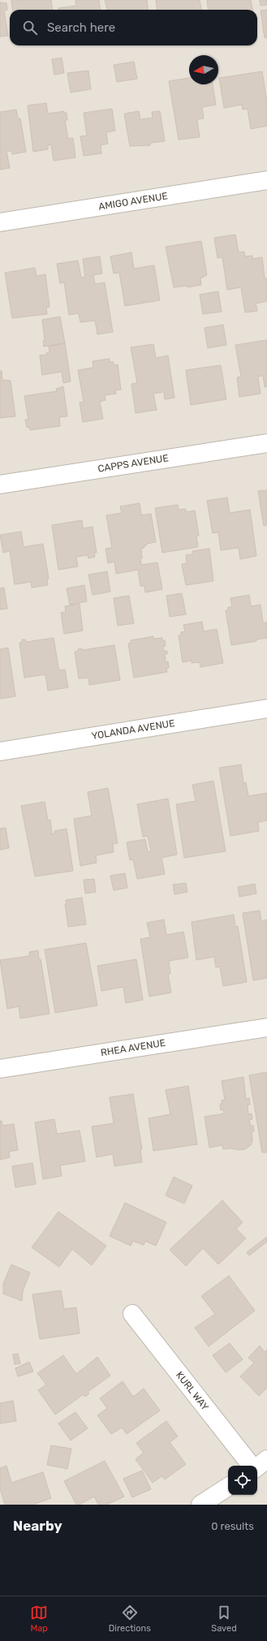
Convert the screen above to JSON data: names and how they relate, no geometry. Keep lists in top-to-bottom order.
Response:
{
  "streets": {
    "street": [
      "AMIGO AVENUE",
      "CAPPS AVENUE",
      "YOLANDA AVENUE",
      "RHEA AVENUE",
      "KURL WAY"
    ]
  },
  "north": "left",
  "page": {
    "search": "Search here",
    "heading": ["Nearby", "0 results"],
    "nav": ["Map", "Directions", "Saved"]
  }
}
